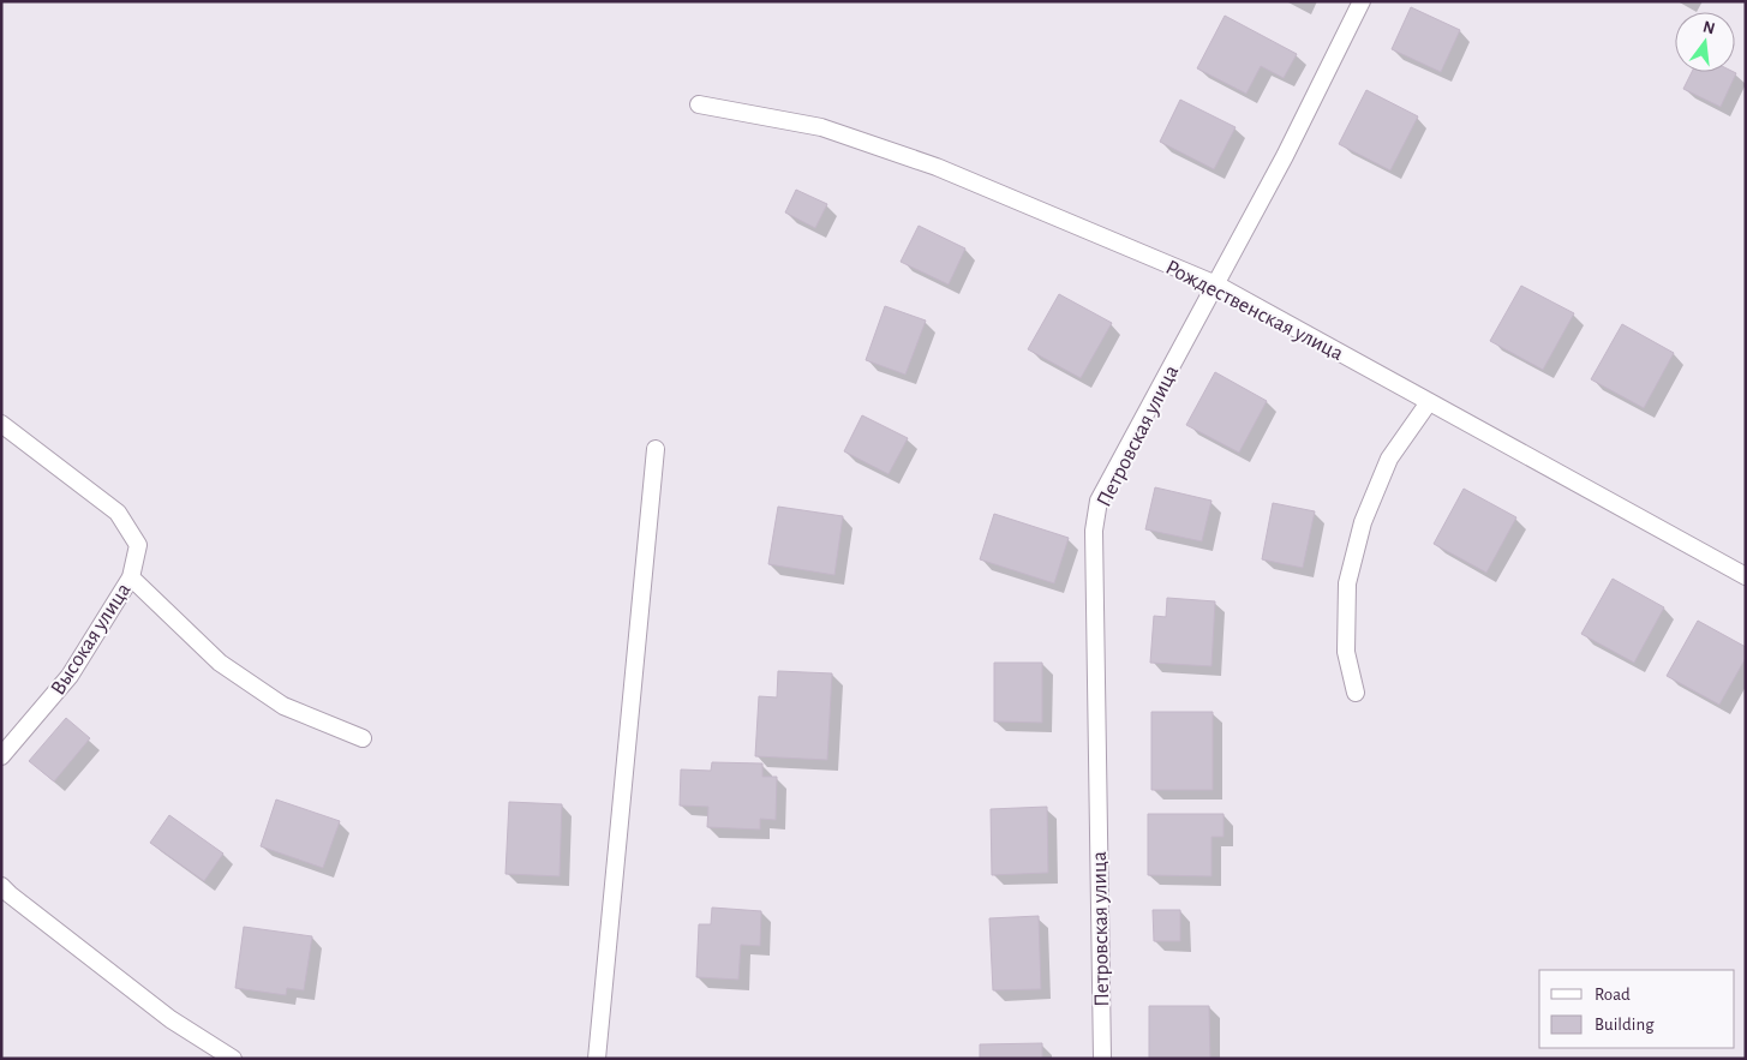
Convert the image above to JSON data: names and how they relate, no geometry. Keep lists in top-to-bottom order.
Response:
{
  "streets": {
    "street": ["Рождественская улица", "Петровская улица", "Высокая улица"]
  },
  "crossings": [
    ["Рождественская улица", "Петровская улица"]
  ],
  "legend": ["Road", "Building"],
  "north": "top"
}
